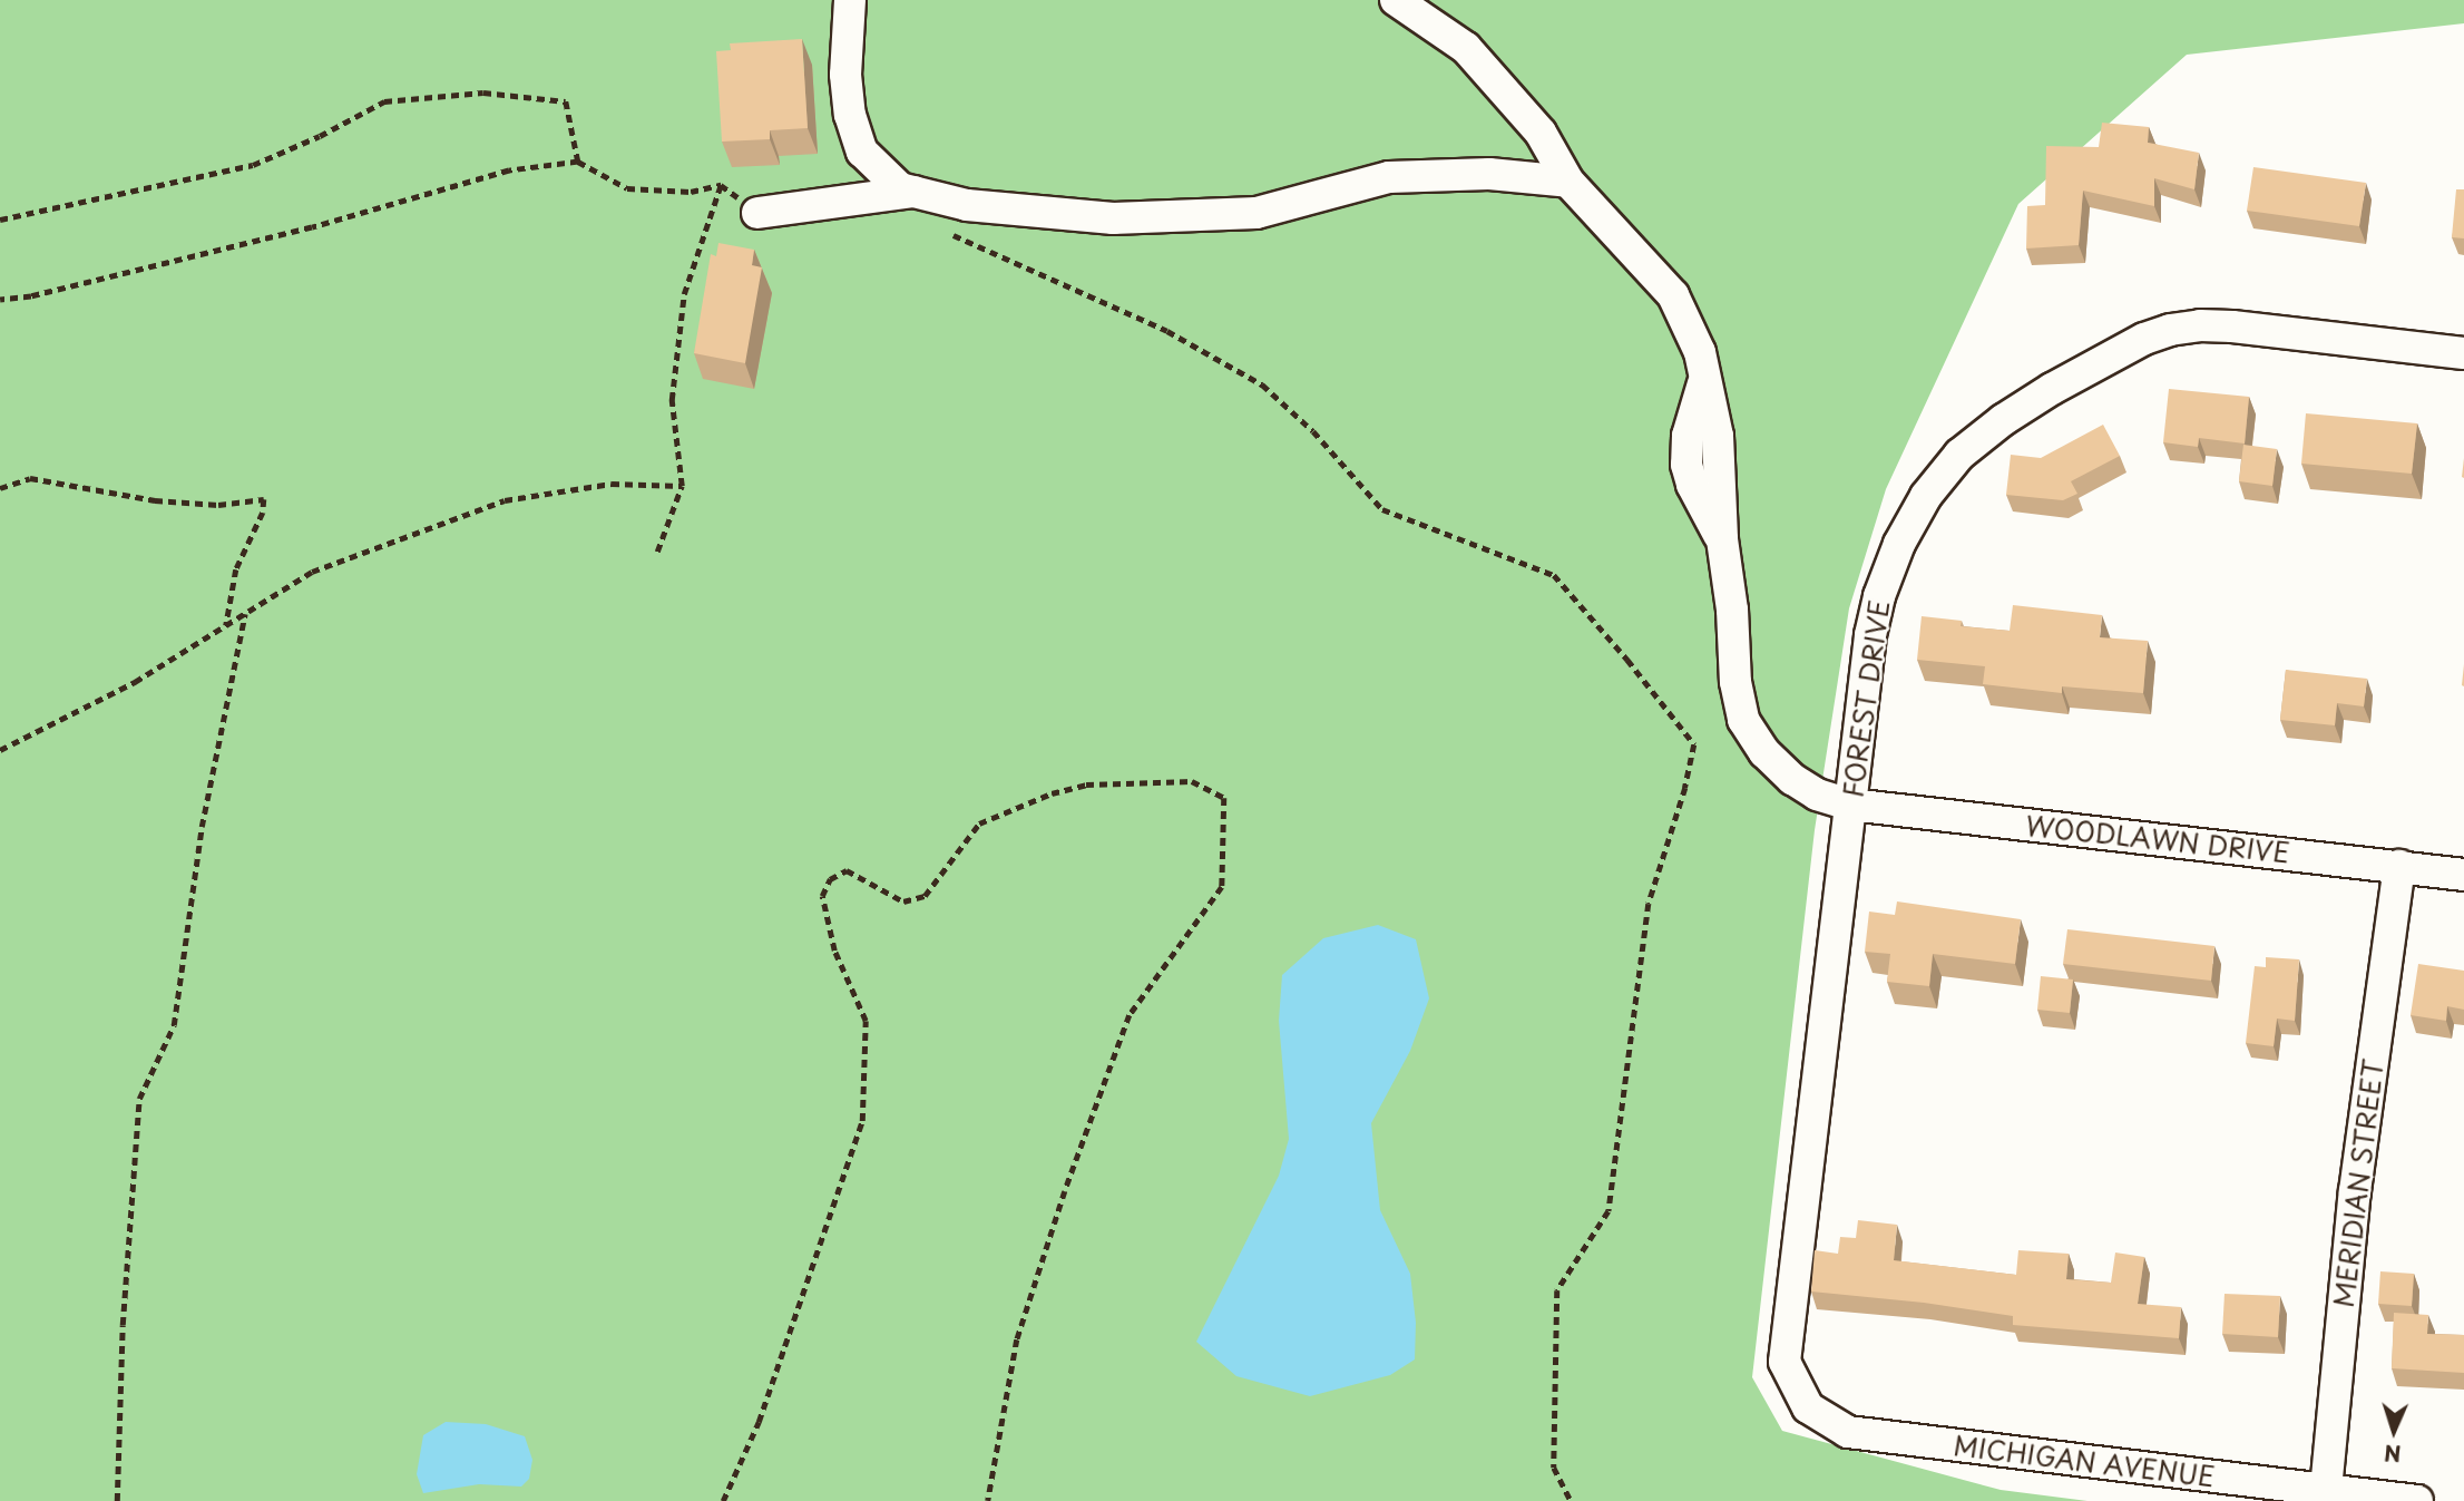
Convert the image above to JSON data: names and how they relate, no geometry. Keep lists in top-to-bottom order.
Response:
{
  "streets": {
    "street": [
      "FOREST DRIVE",
      "WOODLAWN DRIVE",
      "MERIDIAN STREET",
      "MICHIGAN AVENUE"
    ]
  },
  "crossings": [
    ["FOREST DRIVE", "WOODLAWN DRIVE"],
    ["FOREST DRIVE", "MICHIGAN AVENUE"],
    ["WOODLAWN DRIVE", "MERIDIAN STREET"],
    ["MERIDIAN STREET", "MICHIGAN AVENUE"]
  ],
  "north": "bottom"
}
